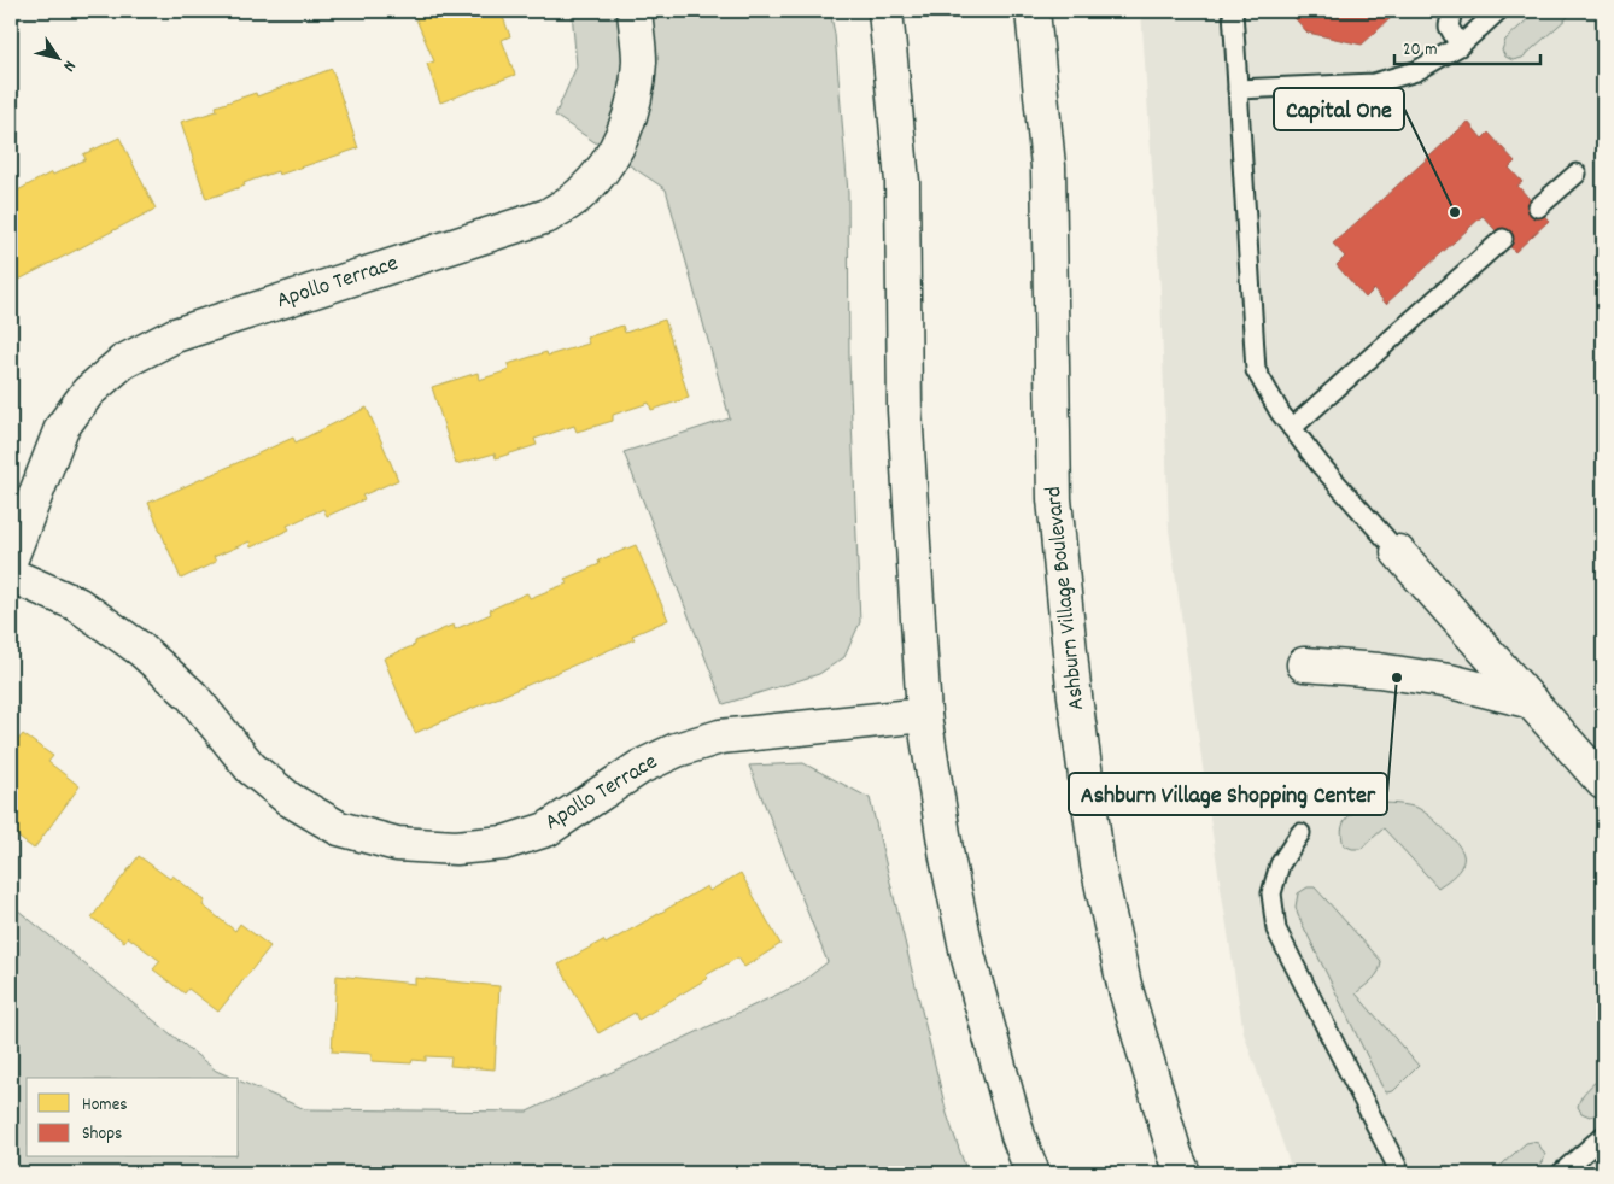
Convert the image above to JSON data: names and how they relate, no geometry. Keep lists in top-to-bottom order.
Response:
{
  "streets": {
    "street": ["Apollo Terrace", "Ashburn Village Boulevard"]
  },
  "places": ["Capital One", "Ashburn Village Shopping Center"],
  "legend": ["Homes", "Shops"],
  "scale_bar": "20 m",
  "north": "bottom right"
}
